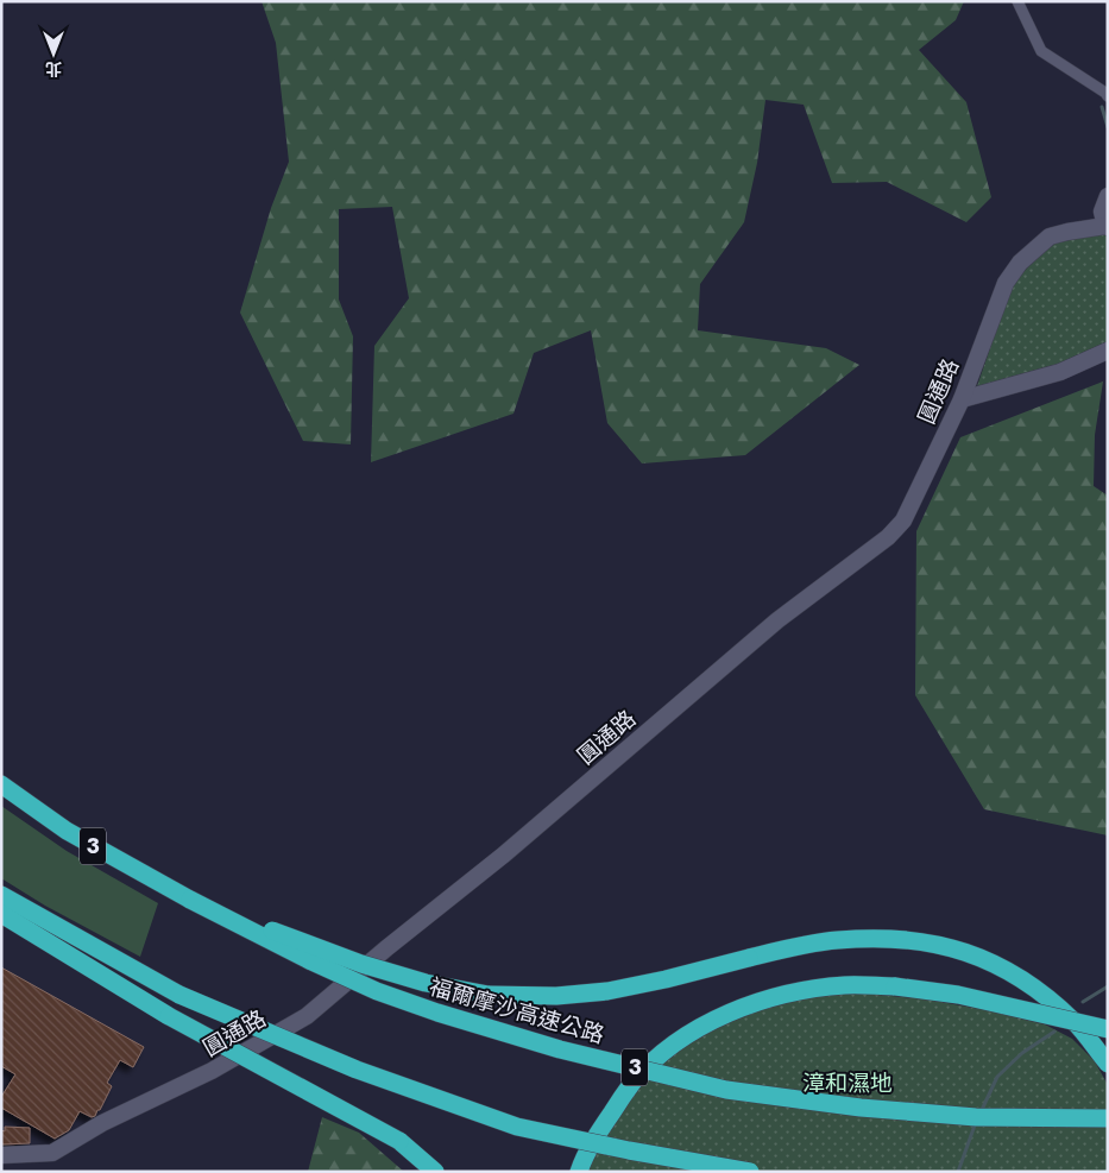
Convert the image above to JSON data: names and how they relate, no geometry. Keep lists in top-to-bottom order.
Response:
{
  "streets": {
    "highway": ["3", "福爾摩沙高速公路"],
    "street": ["圓通路"]
  },
  "parks": ["漳和濕地"],
  "north": "bottom"
}
